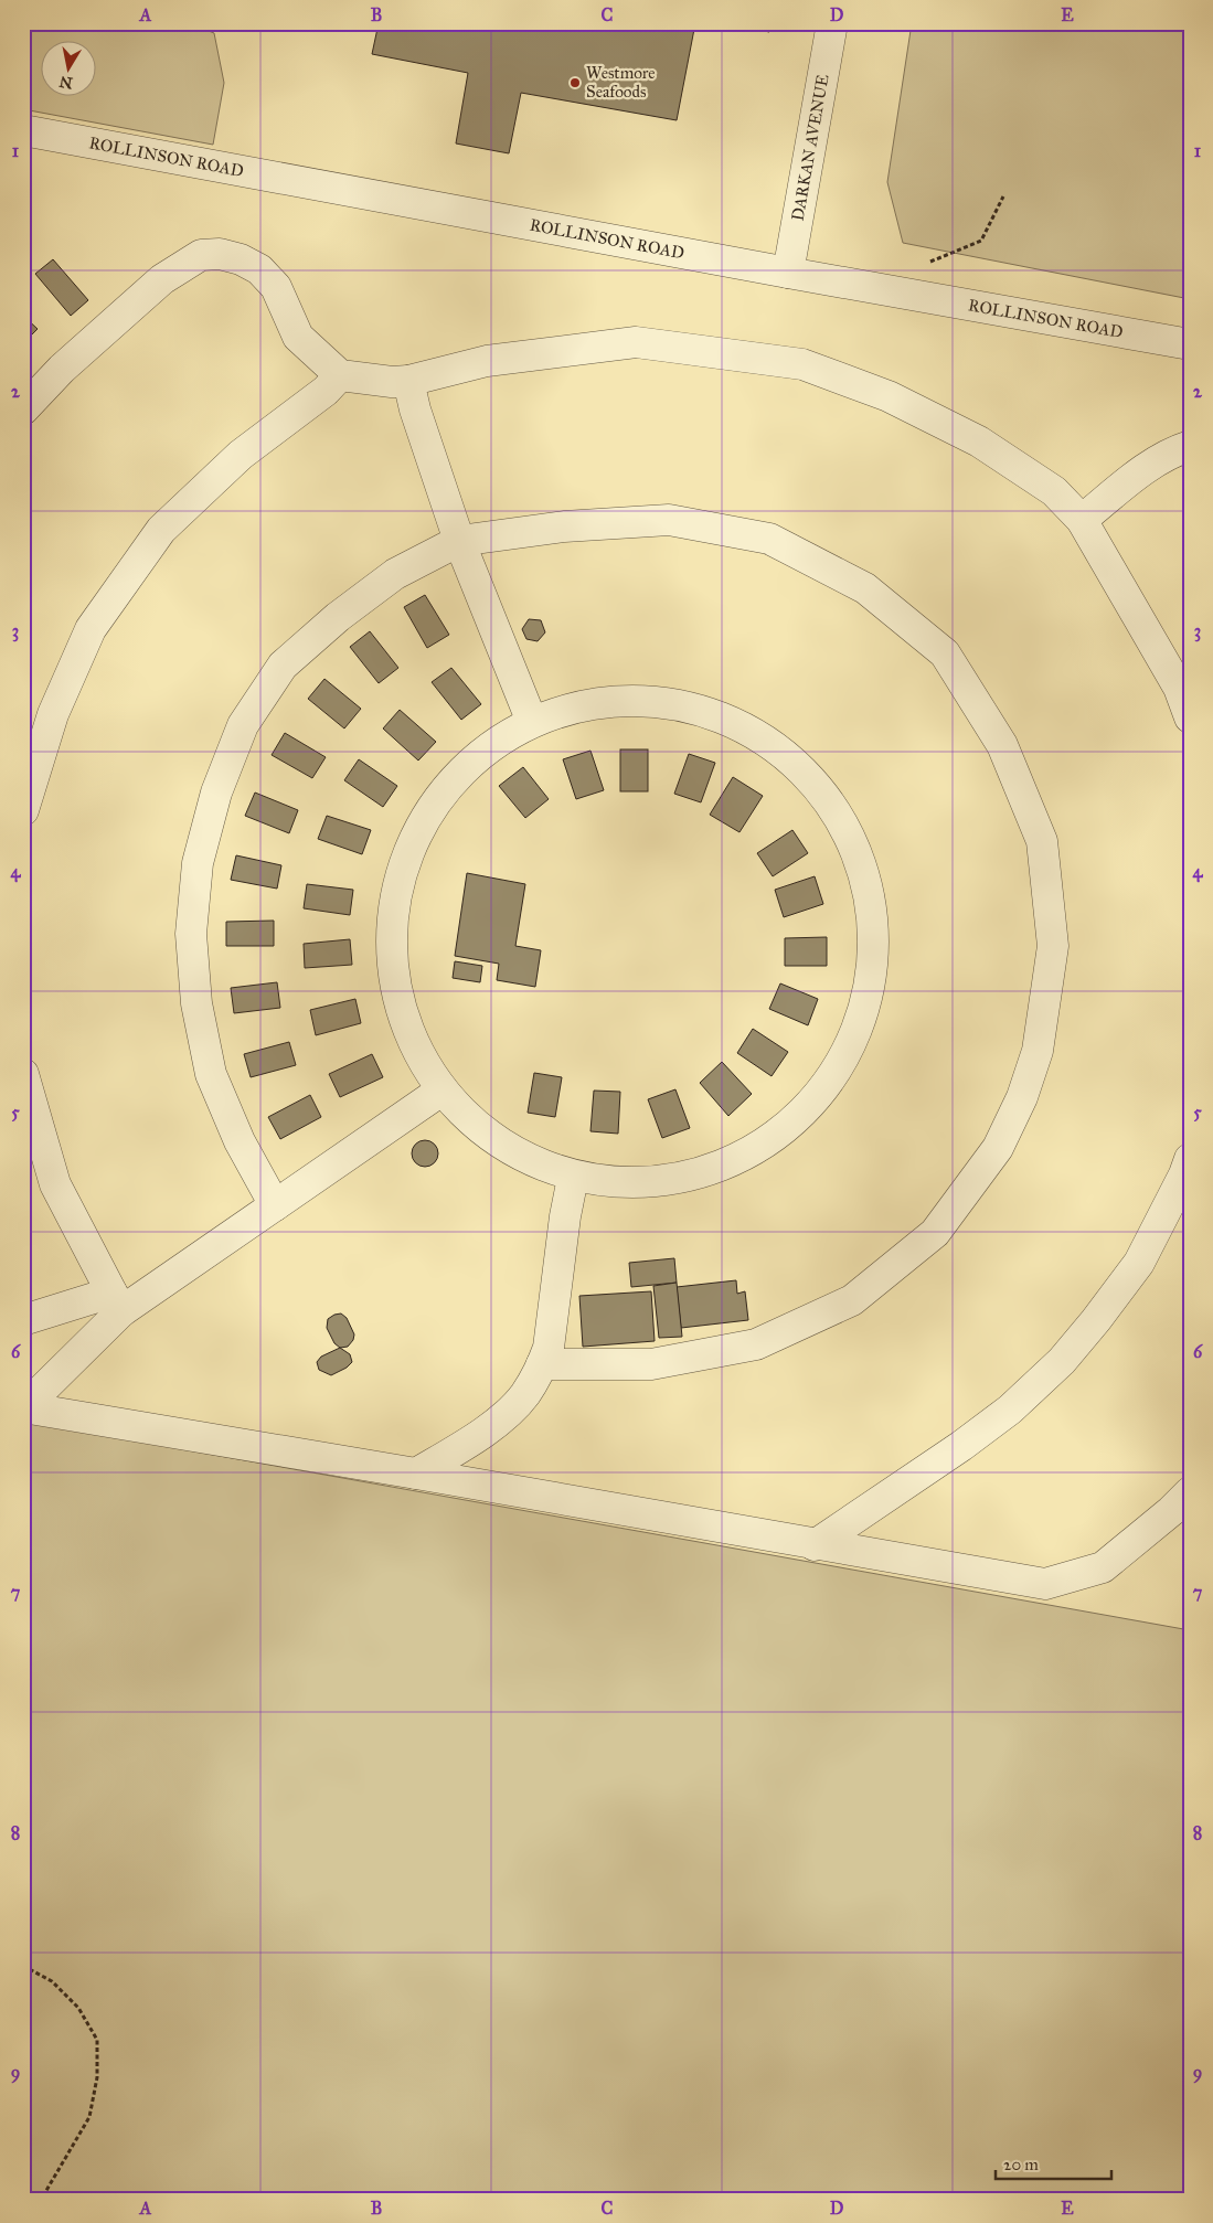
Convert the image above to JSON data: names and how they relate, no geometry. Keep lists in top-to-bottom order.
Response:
{
  "streets": {
    "street": ["DARKAN AVENUE", "ROLLINSON ROAD"]
  },
  "crossings": [
    ["DARKAN AVENUE", "ROLLINSON ROAD"]
  ],
  "places": ["Westmore Seafoods"],
  "scale_bar": "20 m",
  "north": "bottom",
  "grid": {
    "columns": [
      "A",
      "B",
      "C",
      "D",
      "E"
    ],
    "rows": [
      "1",
      "2",
      "3",
      "4",
      "5",
      "6",
      "7",
      "8",
      "9"
    ]
  }
}
